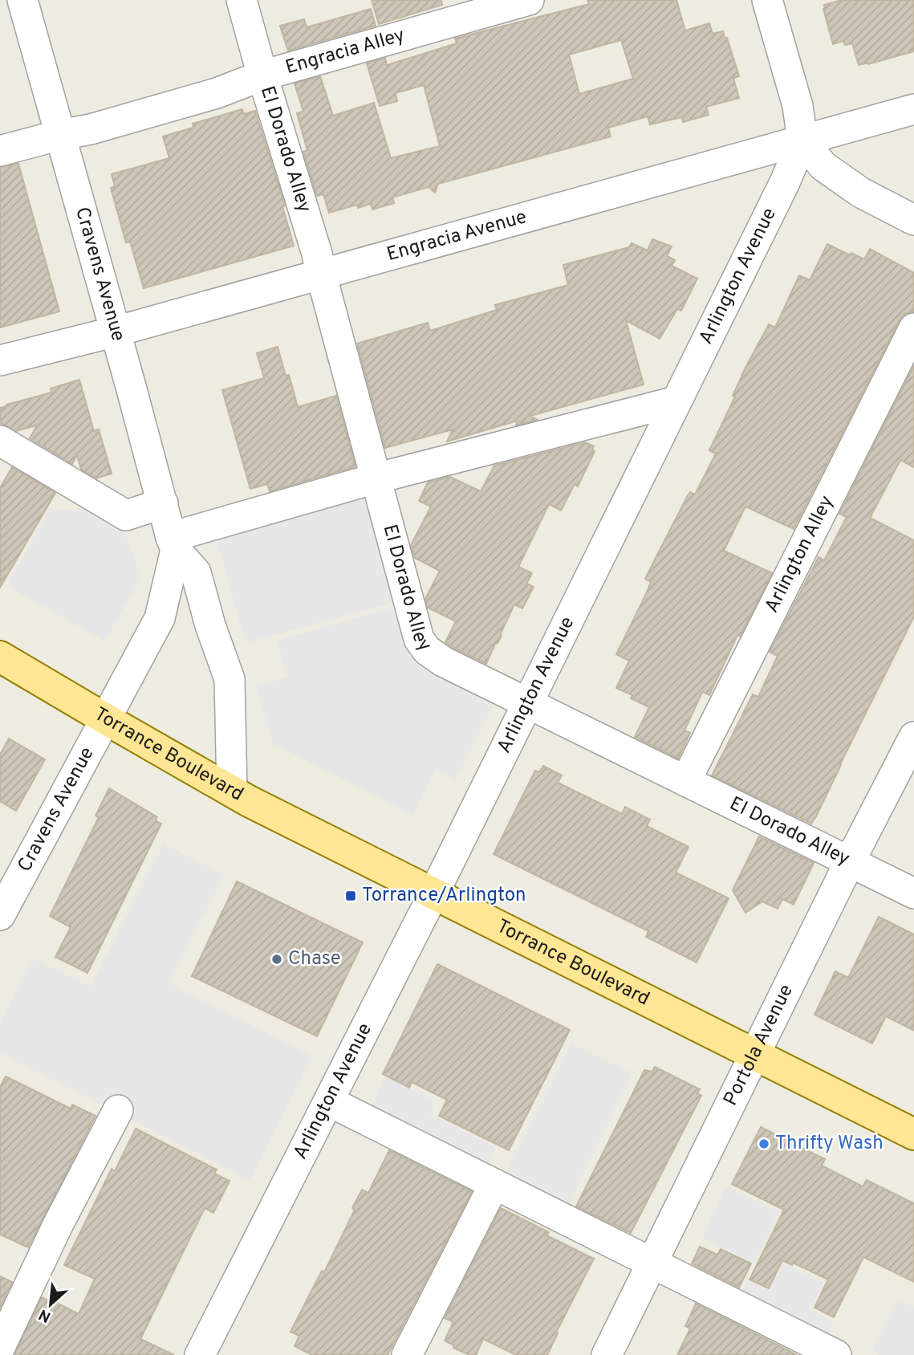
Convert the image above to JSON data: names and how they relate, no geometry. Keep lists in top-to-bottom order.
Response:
{
  "streets": {
    "main road": ["Torrance Boulevard"],
    "street": [
      "Engracia Alley",
      "El Dorado Alley",
      "Engracia Avenue",
      "Cravens Avenue",
      "Arlington Avenue",
      "Arlington Alley",
      "Portola Avenue"
    ]
  },
  "crossings": [
    ["Engracia Alley", "El Dorado Alley"],
    ["Engracia Alley", "Cravens Avenue"],
    ["El Dorado Alley", "Engracia Avenue"],
    ["El Dorado Alley", "Arlington Avenue"],
    ["El Dorado Alley", "Arlington Alley"],
    ["El Dorado Alley", "Portola Avenue"],
    ["Engracia Avenue", "Cravens Avenue"],
    ["Engracia Avenue", "Arlington Avenue"],
    ["Cravens Avenue", "Torrance Boulevard"],
    ["Arlington Avenue", "Torrance Boulevard"],
    ["Torrance Boulevard", "Portola Avenue"]
  ],
  "places": {
    "transit": ["Torrance/Arlington"],
    "other": ["Chase", "Thrifty Wash"]
  },
  "north": "bottom left"
}
